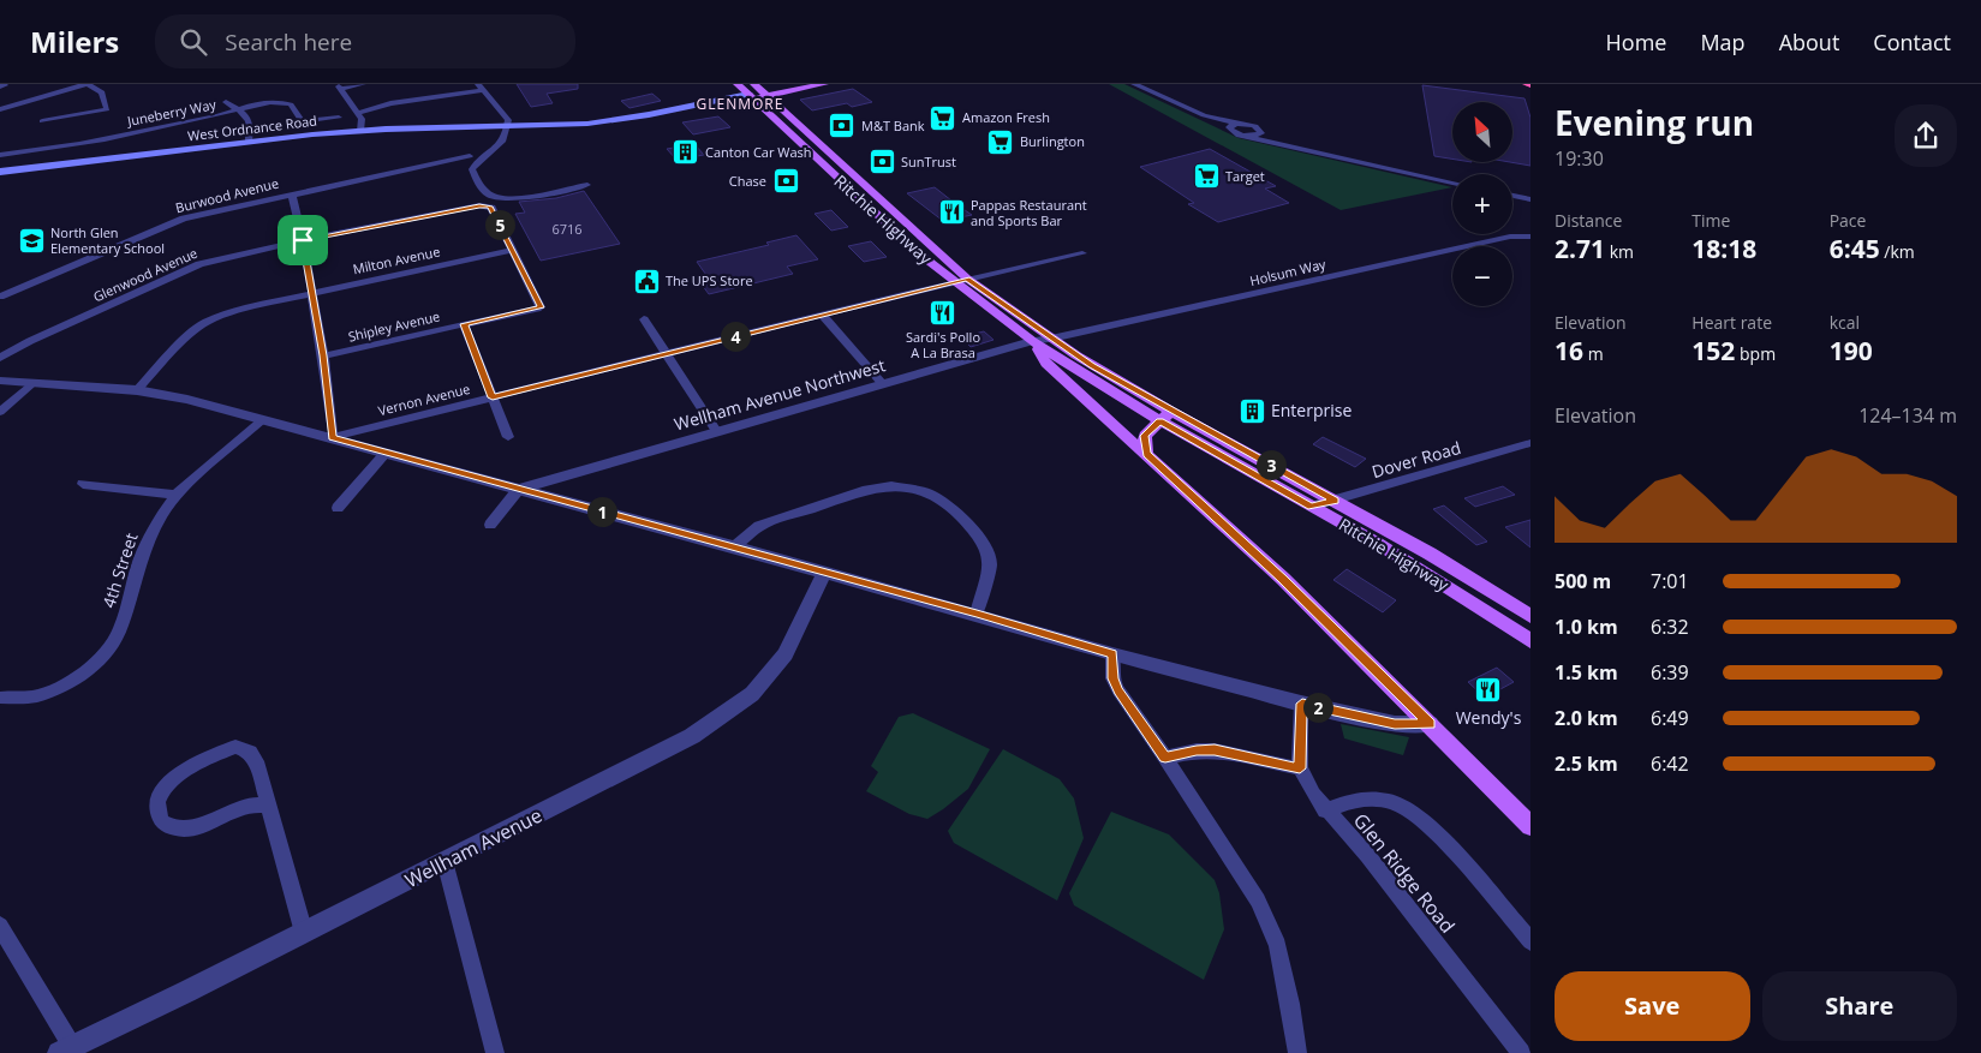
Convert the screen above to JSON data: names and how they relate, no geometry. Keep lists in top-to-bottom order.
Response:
{
  "streets": {
    "main road": ["West Ordnance Road", "Ritchie Highway"],
    "street": [
      "Juneberry Way",
      "Burwood Avenue",
      "Milton Avenue",
      "Holsum Way",
      "Glenwood Avenue",
      "Shipley Avenue",
      "Wellham Avenue Northwest",
      "Vernon Avenue",
      "Dover Road",
      "4th Street",
      "Wellham Avenue",
      "Glen Ridge Road"
    ]
  },
  "crossings": [
    ["West Ordnance Road", "Ritchie Highway"],
    ["Ritchie Highway", "Holsum Way"],
    ["Ritchie Highway", "Wellham Avenue Northwest"],
    ["Ritchie Highway", "Vernon Avenue"],
    ["Ritchie Highway", "Dover Road"],
    ["Milton Avenue", "Glenwood Avenue"],
    ["Milton Avenue", "Shipley Avenue"],
    ["Holsum Way", "Wellham Avenue Northwest"],
    ["Glenwood Avenue", "Shipley Avenue"]
  ],
  "districts": ["GLENMORE"],
  "places": {
    "supermarket": ["Amazon Fresh", "Burlington", "Target"],
    "bank": ["M&T Bank", "SunTrust", "Chase"],
    "building": ["Canton Car Wash", "Enterprise"],
    "restaurant": ["Pappas Restaurant and Sports Bar", "Sardi's Pollo A La Brasa", "Wendy's"],
    "school or university": ["North Glen Elementary School"],
    "public building": ["The UPS Store"]
  },
  "house_numbers": ["6716"],
  "north": "top left",
  "page": {
    "header": "Milers",
    "search": "Search here",
    "nav": [
      "Home",
      "Map",
      "About",
      "Contact"
    ],
    "heading": ["Evening run", "19:30"],
    "map_buttons": ["+", "−"],
    "stats": [
      ["Distance", "2.71 km"],
      ["Time", "18:18"],
      ["Pace", "6:45 /km"],
      ["Elevation", "16 m"],
      ["Heart rate", "152 bpm"],
      ["kcal", "190"]
    ],
    "pins": [
      "5",
      "4",
      "3",
      "1",
      "2"
    ],
    "chart": ["Elevation", "124–134 m"],
    "list": [
      {
        "name": "500 m",
        "note": "7:01"
      },
      {
        "name": "1.0 km",
        "note": "6:32"
      },
      {
        "name": "1.5 km",
        "note": "6:39"
      },
      {
        "name": "2.0 km",
        "note": "6:49"
      },
      {
        "name": "2.5 km",
        "note": "6:42"
      }
    ],
    "buttons": ["Save", "Share"]
  }
}
